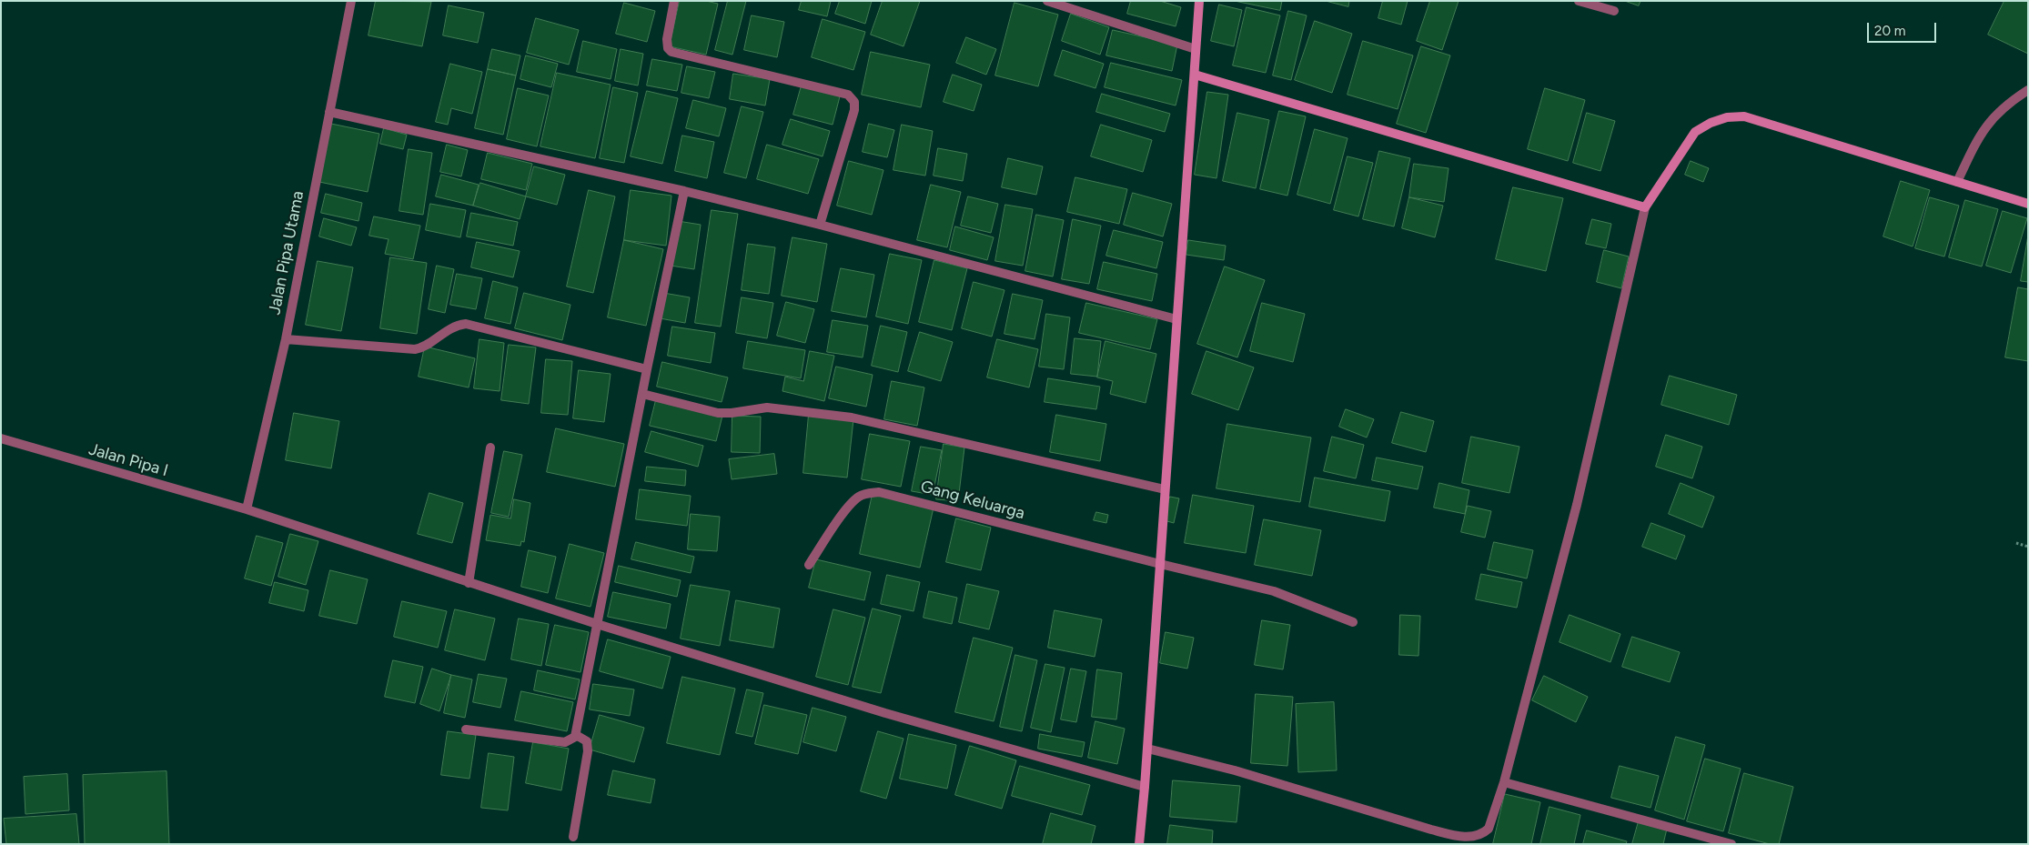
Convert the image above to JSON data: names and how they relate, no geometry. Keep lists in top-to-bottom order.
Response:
{
  "streets": {
    "street": ["Jalan Pipa Utama", "Jalan Pipa I", "Gang Keluarga"]
  },
  "crossings": [
    ["Jalan Pipa Utama", "Jalan Pipa I"]
  ],
  "scale_bar": "20 m"
}
